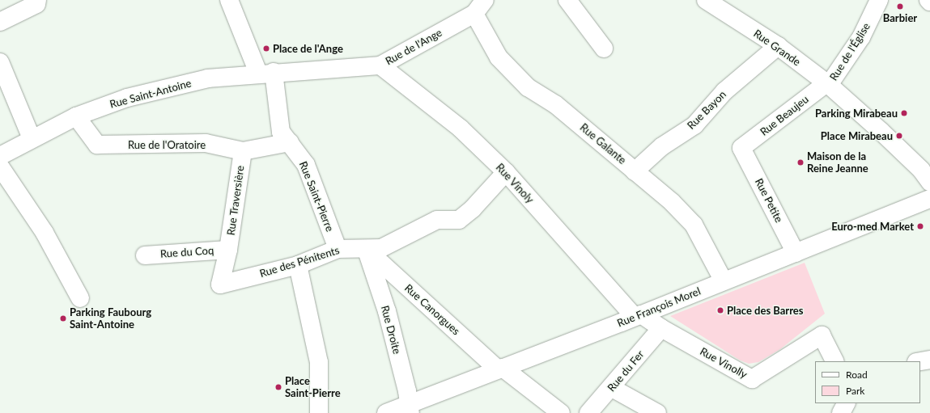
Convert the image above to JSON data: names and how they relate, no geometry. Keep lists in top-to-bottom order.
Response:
{
  "streets": {
    "street": [
      "Rue de l'Ange",
      "Rue Grande",
      "Rue de l'Église",
      "Rue Saint-Antoine",
      "Rue Bayon",
      "Rue Beaujeu",
      "Rue Galante",
      "Rue de l'Oratoire",
      "Rue Vinoly",
      "Rue Saint-Pierre",
      "Rue Traversière",
      "Rue Petite",
      "Rue du Coq",
      "Rue des Pénitents",
      "Rue François Morel",
      "Rue Canorgues",
      "Rue Droite",
      "Rue Vinolly",
      "Rue du Fer"
    ]
  },
  "crossings": [
    ["Rue de l'Ange", "Rue Saint-Antoine"],
    ["Rue de l'Ange", "Rue Galante"],
    ["Rue de l'Ange", "Rue Vinoly"],
    ["Rue de l'Ange", "Rue Saint-Pierre"],
    ["Rue Grande", "Rue de l'Église"],
    ["Rue Grande", "Rue Bayon"],
    ["Rue Grande", "Rue Beaujeu"],
    ["Rue de l'Église", "Rue Beaujeu"],
    ["Rue Saint-Antoine", "Rue de l'Oratoire"],
    ["Rue Saint-Antoine", "Rue Saint-Pierre"],
    ["Rue Bayon", "Rue Galante"],
    ["Rue Beaujeu", "Rue Petite"],
    ["Rue Galante", "Rue François Morel"],
    ["Rue de l'Oratoire", "Rue Saint-Pierre"],
    ["Rue de l'Oratoire", "Rue Traversière"],
    ["Rue Vinoly", "Rue des Pénitents"],
    ["Rue Vinoly", "Rue François Morel"],
    ["Rue Vinoly", "Rue Vinolly"],
    ["Rue Saint-Pierre", "Rue des Pénitents"],
    ["Rue Traversière", "Rue du Coq"],
    ["Rue Traversière", "Rue des Pénitents"],
    ["Rue Petite", "Rue François Morel"],
    ["Rue du Coq", "Rue des Pénitents"],
    ["Rue des Pénitents", "Rue Canorgues"],
    ["Rue des Pénitents", "Rue Droite"],
    ["Rue François Morel", "Rue Canorgues"],
    ["Rue François Morel", "Rue Droite"],
    ["Rue François Morel", "Rue Vinolly"],
    ["Rue Canorgues", "Rue Droite"],
    ["Rue Vinolly", "Rue du Fer"]
  ],
  "places": [
    "Barbier",
    "Place de l'Ange",
    "Parking Mirabeau",
    "Place Mirabeau",
    "Maison de la Reine Jeanne",
    "Euro-med Market",
    "Place des Barres",
    "Parking Faubourg Saint-Antoine",
    "Place Saint-Pierre"
  ],
  "legend": ["Road", "Park"]
}
